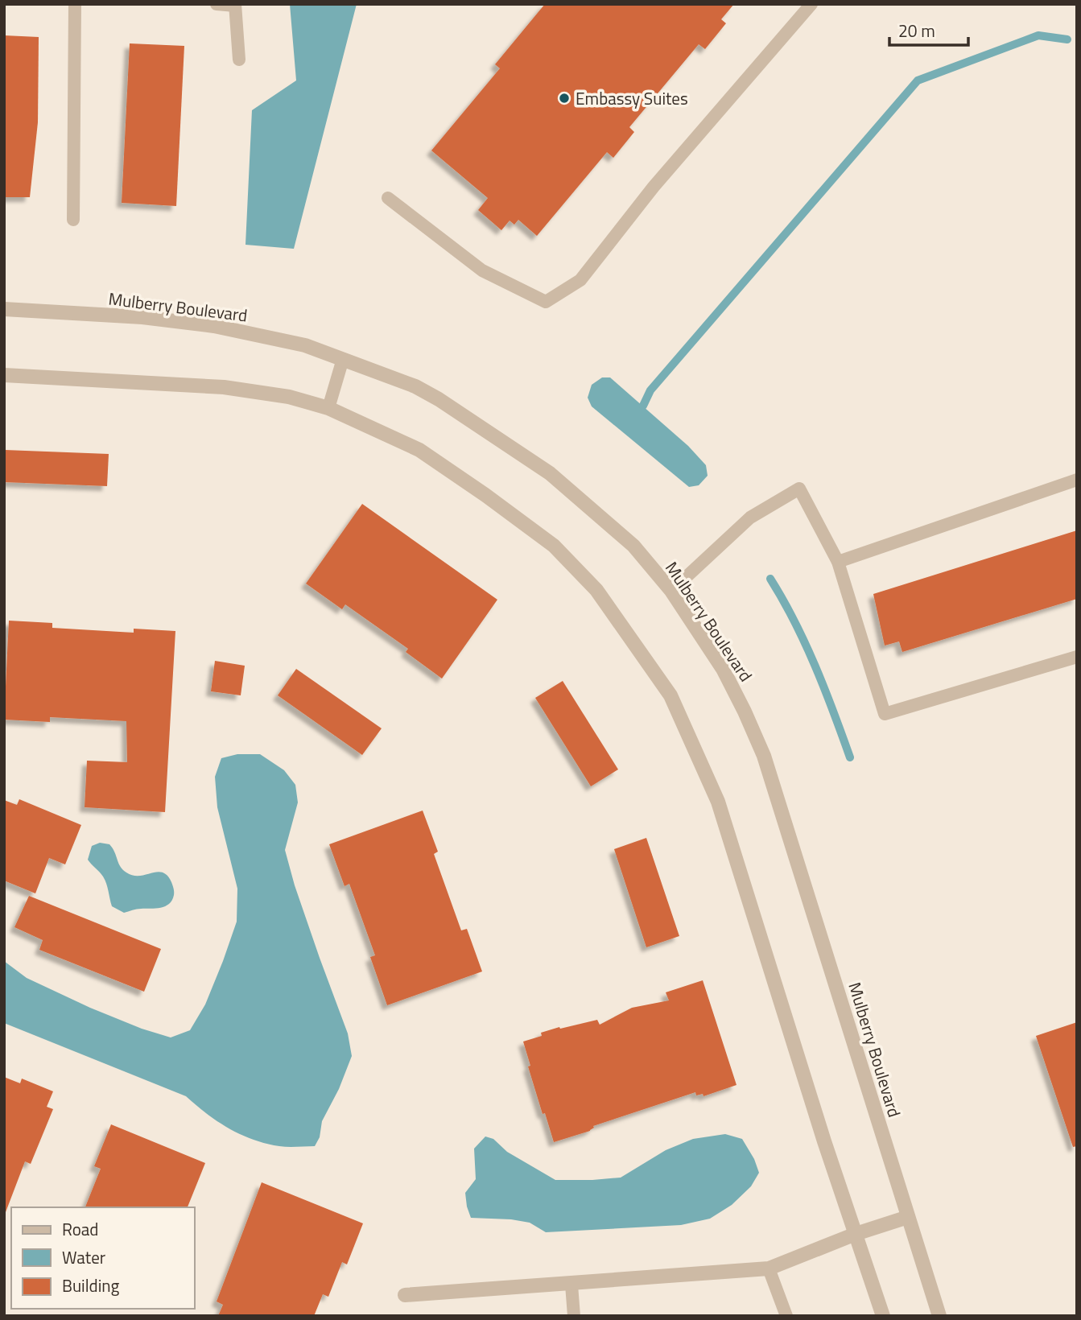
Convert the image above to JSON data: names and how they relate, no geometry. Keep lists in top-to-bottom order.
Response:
{
  "streets": {
    "street": ["Mulberry Boulevard"]
  },
  "places": ["Embassy Suites"],
  "legend": ["Road", "Water", "Building"],
  "scale_bar": "20 m"
}
